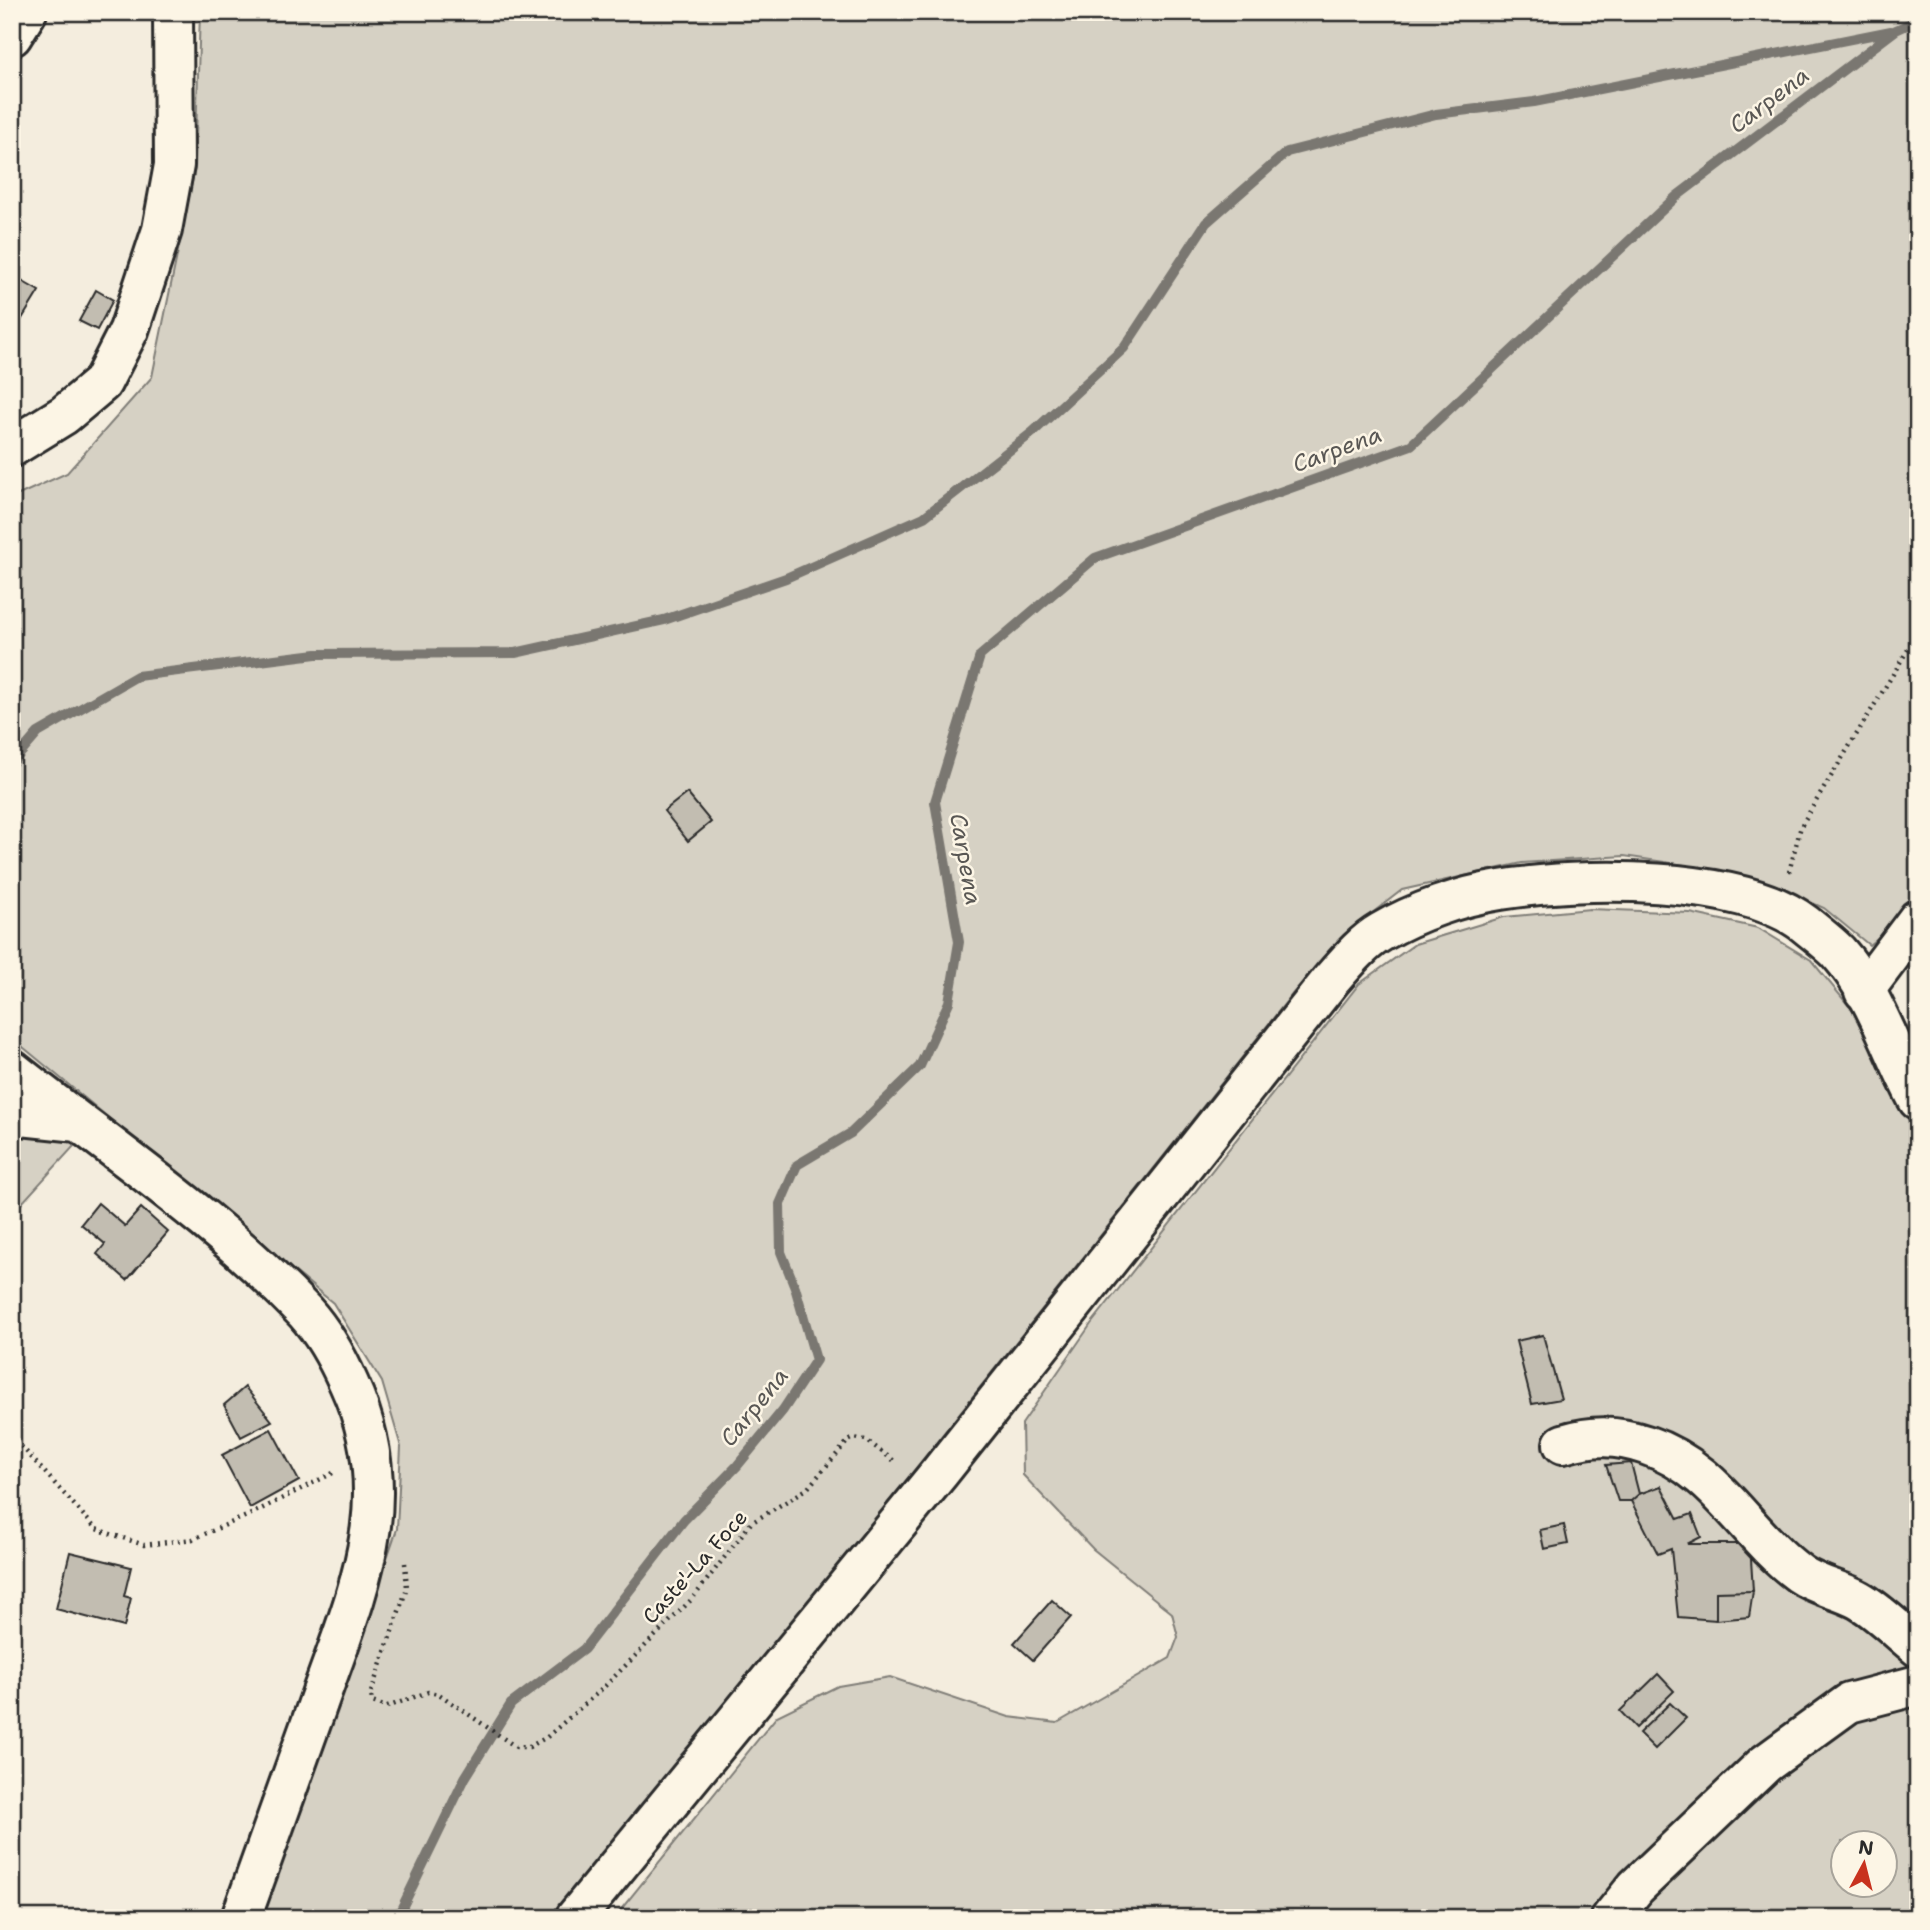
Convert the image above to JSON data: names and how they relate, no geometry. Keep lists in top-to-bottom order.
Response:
{
  "streets": {
    "path": ["Caste'-La Foce"]
  },
  "water": ["Carpena"],
  "north": "top"
}
